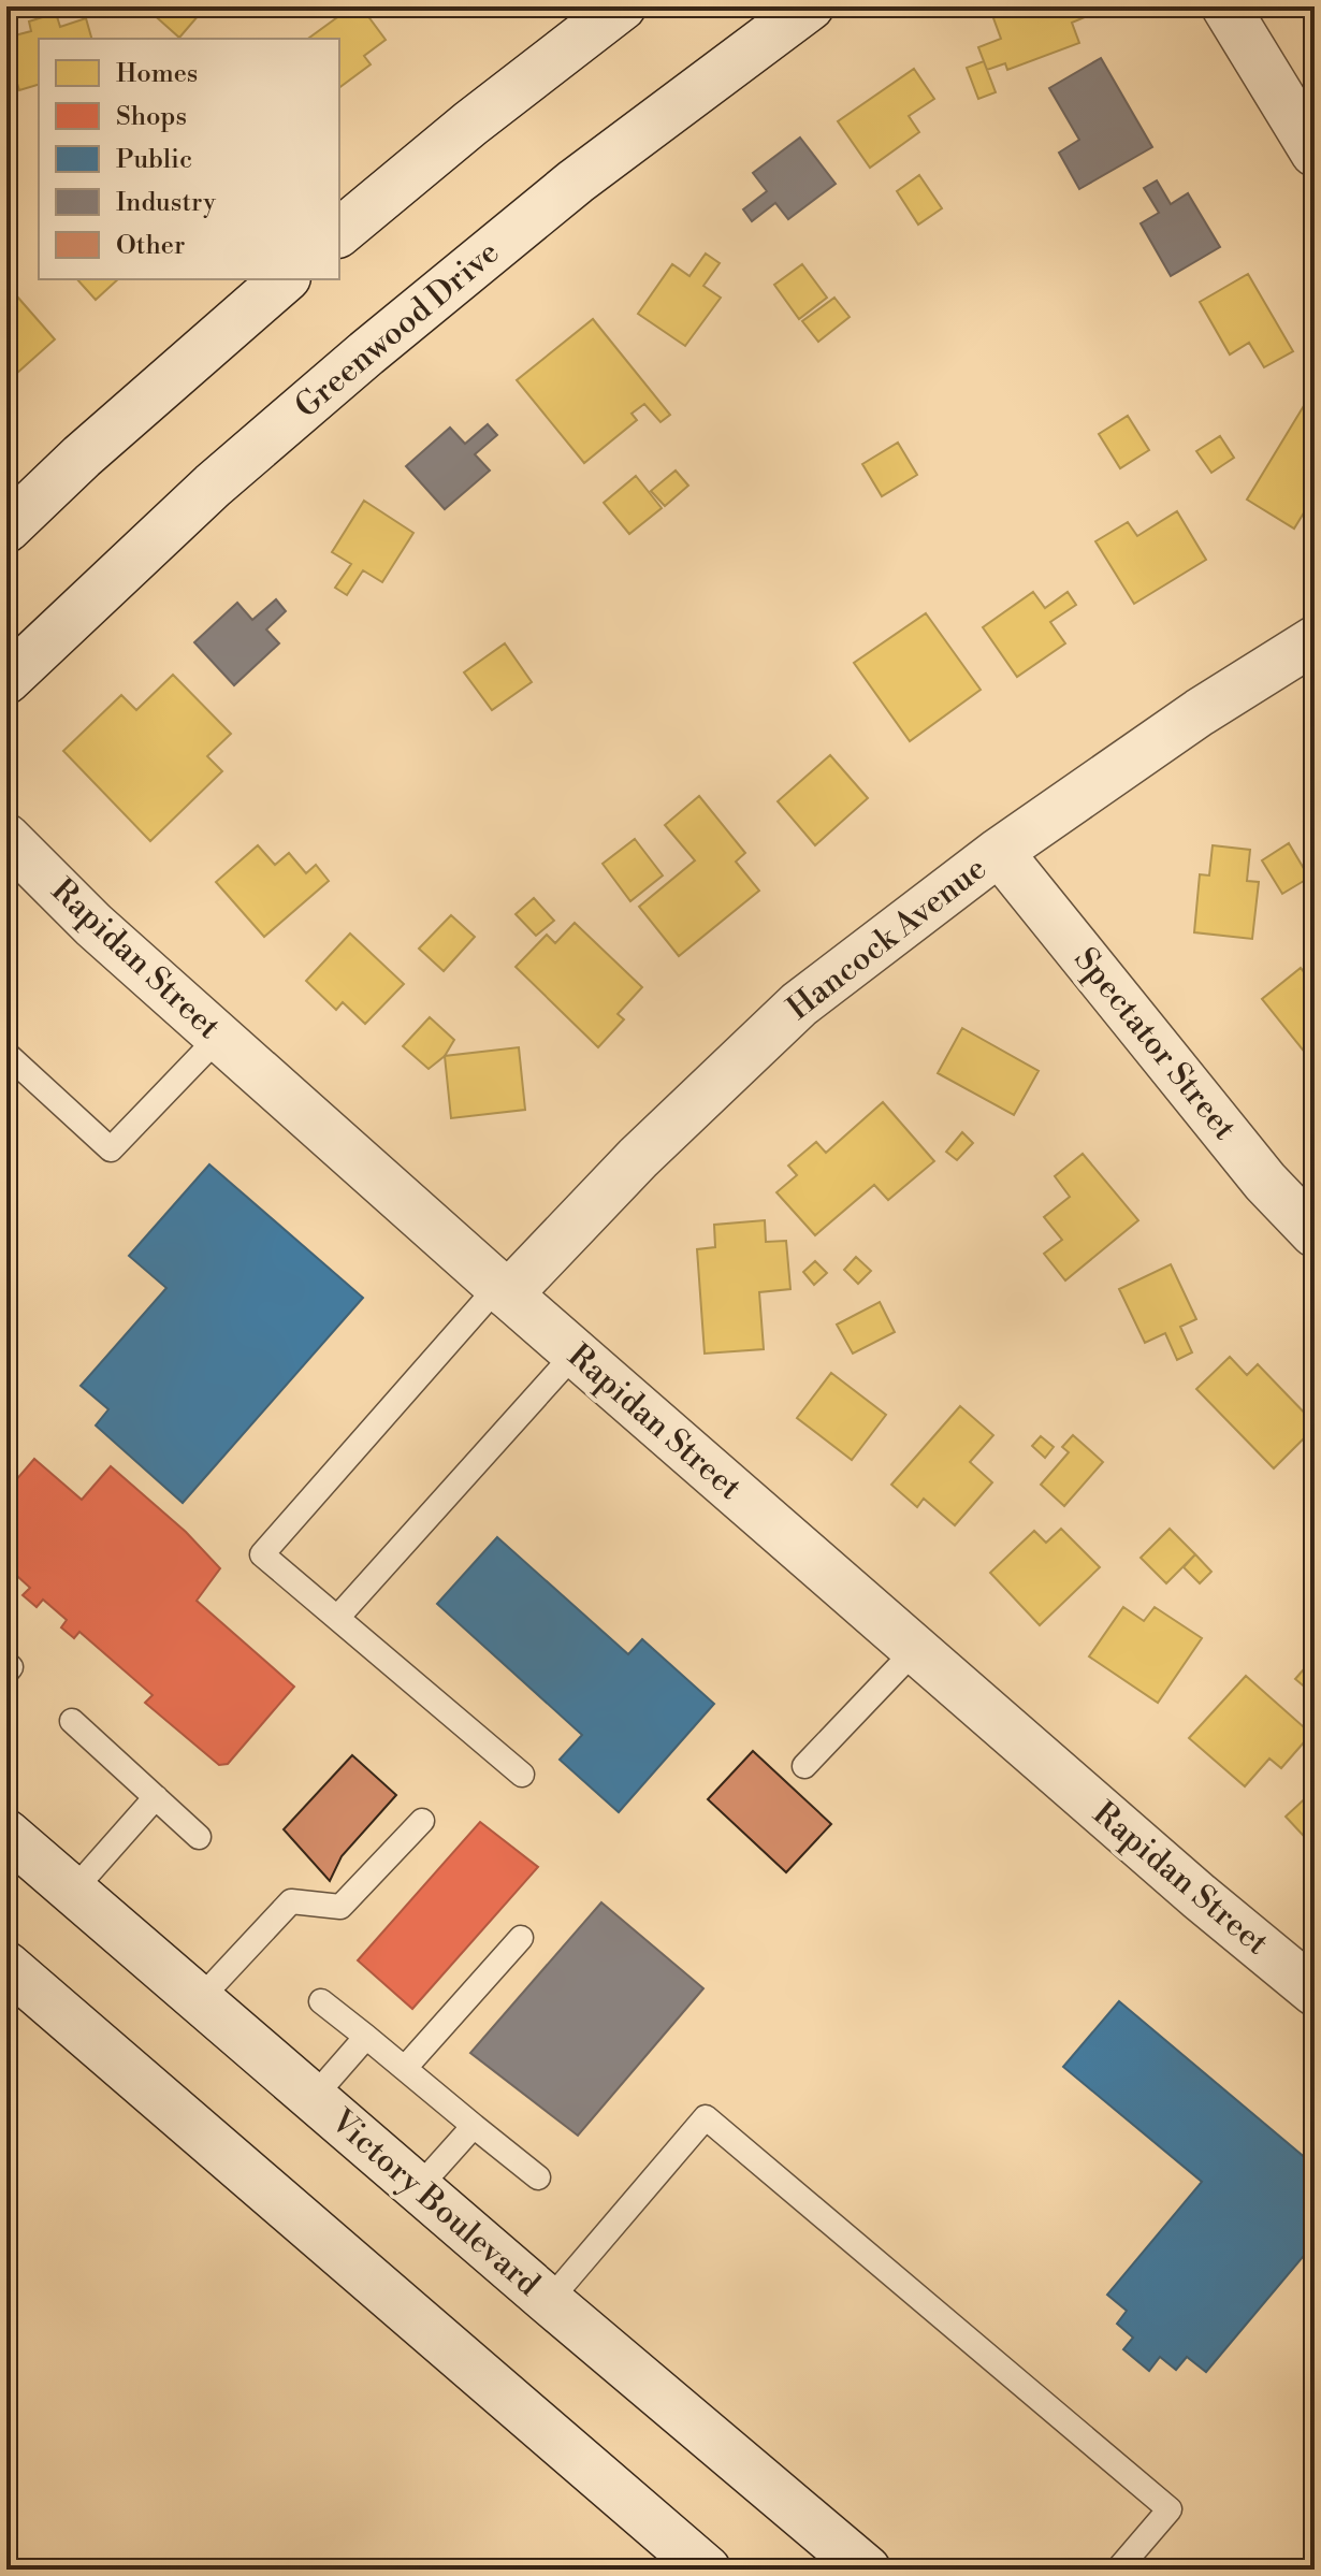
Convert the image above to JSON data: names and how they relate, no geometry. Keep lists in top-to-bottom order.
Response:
{
  "streets": {
    "main road": [
      "Greenwood Drive",
      "Hancock Avenue",
      "Rapidan Street",
      "Spectator Street",
      "Victory Boulevard"
    ]
  },
  "crossings": [
    ["Hancock Avenue", "Rapidan Street"],
    ["Hancock Avenue", "Spectator Street"]
  ],
  "legend": [
    "Homes",
    "Shops",
    "Public",
    "Industry",
    "Other"
  ]
}
